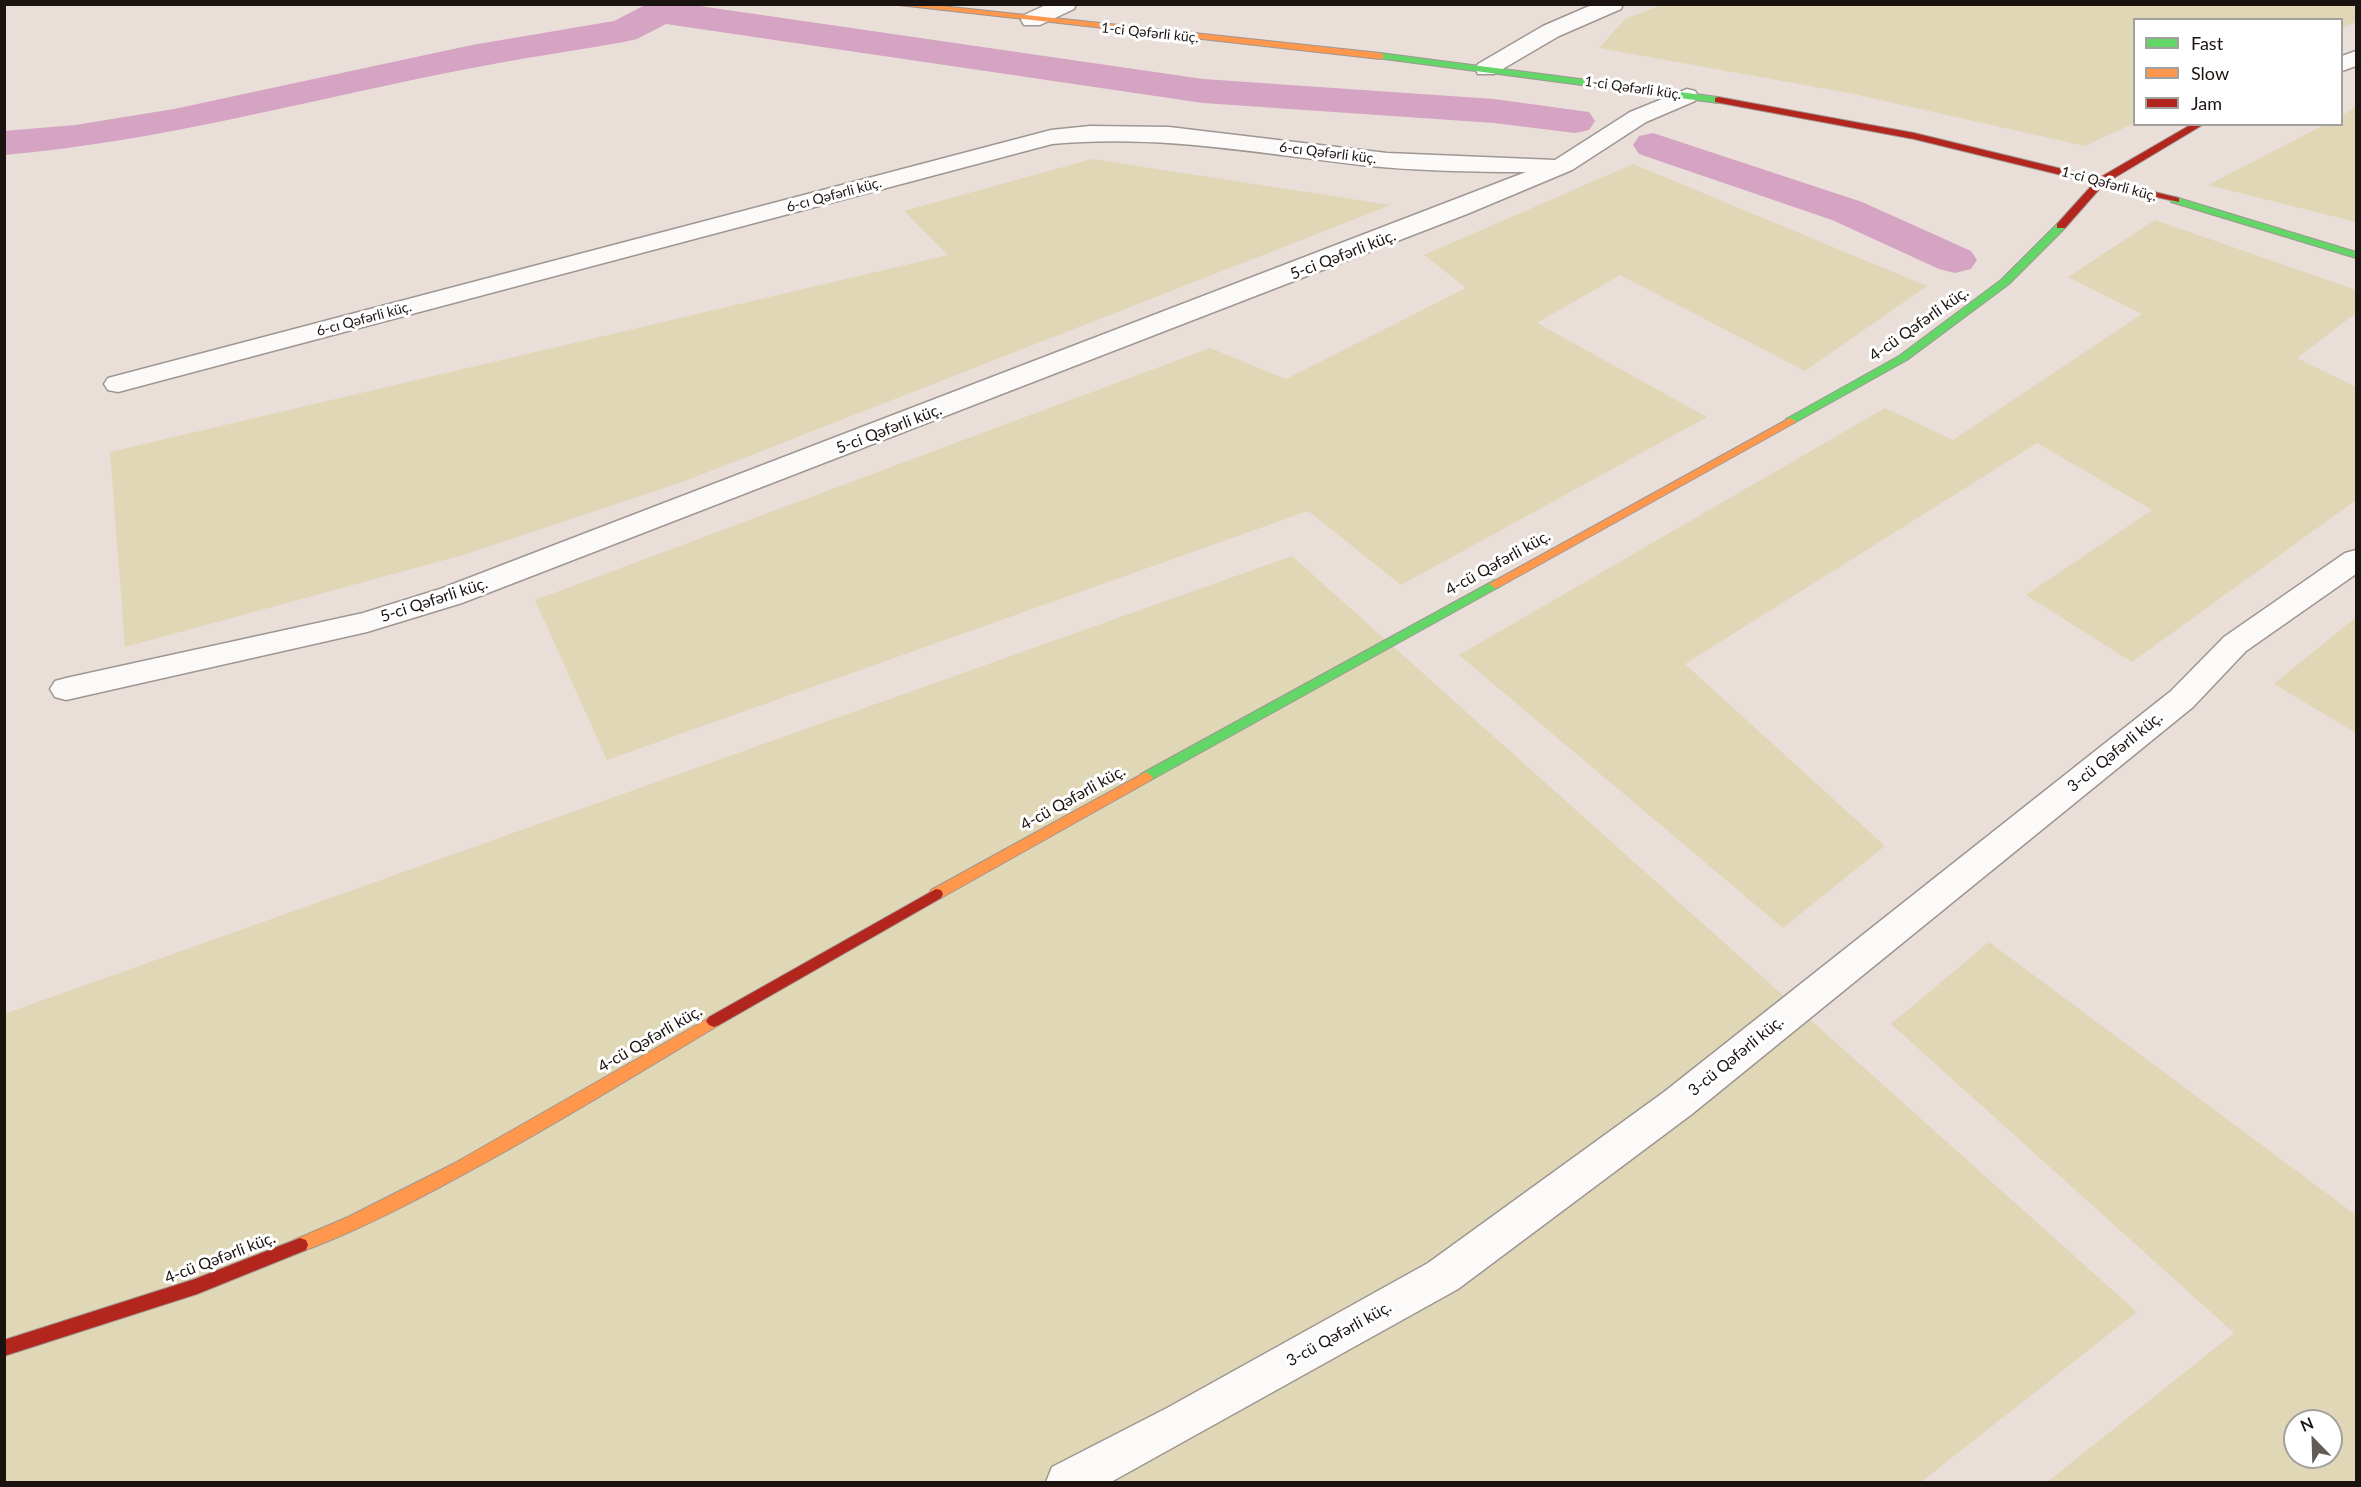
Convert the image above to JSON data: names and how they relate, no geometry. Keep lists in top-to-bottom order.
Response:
{
  "streets": {
    "street": [
      "1-ci Qəfərli küç.",
      "6-cı Qəfərli küç.",
      "5-ci Qəfərli küç.",
      "4-cü Qəfərli küç.",
      "3-cü Qəfərli küç."
    ]
  },
  "crossings": [
    ["1-ci Qəfərli küç.", "5-ci Qəfərli küç."],
    ["1-ci Qəfərli küç.", "4-cü Qəfərli küç."],
    ["6-cı Qəfərli küç.", "5-ci Qəfərli küç."]
  ],
  "legend": ["Fast", "Slow", "Jam"],
  "north": "top left"
}
